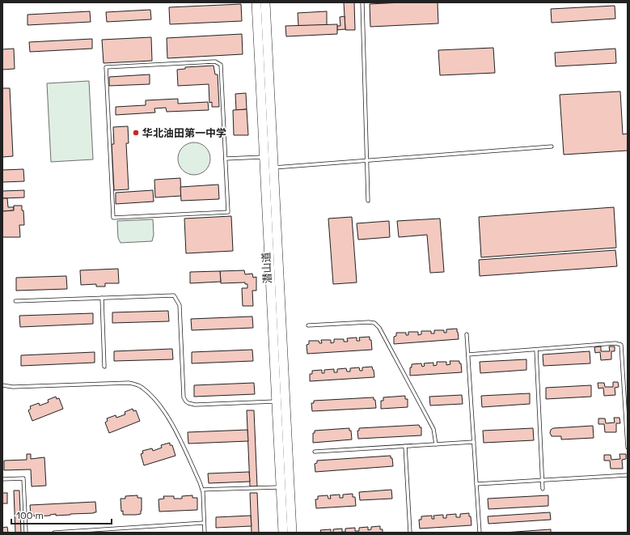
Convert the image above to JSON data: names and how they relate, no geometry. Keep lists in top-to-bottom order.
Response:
{
  "streets": {
    "main road": ["潜山道"]
  },
  "places": ["华北油田第一中学"],
  "scale_bar": "100 m"
}
